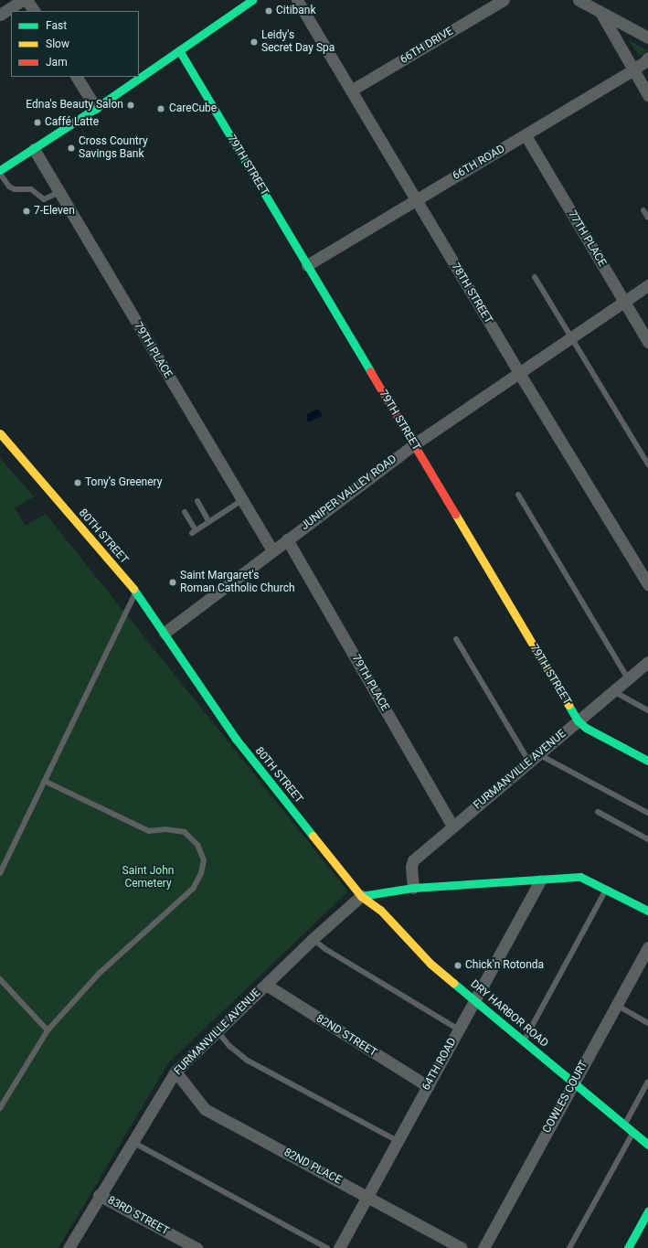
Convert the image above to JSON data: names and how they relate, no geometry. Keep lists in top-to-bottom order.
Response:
{
  "streets": {
    "street": [
      "66TH DRIVE",
      "66TH ROAD",
      "79TH STREET",
      "77TH PLACE",
      "78TH STREET",
      "79TH PLACE",
      "JUNIPER VALLEY ROAD",
      "80TH STREET",
      "FURMANVILLE AVENUE",
      "DRY HARBOR ROAD",
      "82ND STREET",
      "64TH ROAD",
      "COWLES COURT",
      "82ND PLACE",
      "83RD STREET"
    ]
  },
  "crossings": [
    ["66TH DRIVE", "78TH STREET"],
    ["66TH ROAD", "79TH STREET"],
    ["66TH ROAD", "77TH PLACE"],
    ["66TH ROAD", "78TH STREET"],
    ["79TH STREET", "JUNIPER VALLEY ROAD"],
    ["79TH STREET", "FURMANVILLE AVENUE"],
    ["77TH PLACE", "JUNIPER VALLEY ROAD"],
    ["78TH STREET", "JUNIPER VALLEY ROAD"],
    ["79TH PLACE", "JUNIPER VALLEY ROAD"],
    ["79TH PLACE", "FURMANVILLE AVENUE"],
    ["JUNIPER VALLEY ROAD", "80TH STREET"],
    ["80TH STREET", "FURMANVILLE AVENUE"],
    ["80TH STREET", "DRY HARBOR ROAD"],
    ["FURMANVILLE AVENUE", "DRY HARBOR ROAD"],
    ["FURMANVILLE AVENUE", "82ND STREET"],
    ["FURMANVILLE AVENUE", "82ND PLACE"],
    ["FURMANVILLE AVENUE", "83RD STREET"],
    ["DRY HARBOR ROAD", "64TH ROAD"],
    ["DRY HARBOR ROAD", "COWLES COURT"],
    ["82ND STREET", "64TH ROAD"],
    ["64TH ROAD", "82ND PLACE"]
  ],
  "parks": ["Saint John Cemetery"],
  "places": [
    "Citibank",
    "Leidy's Secret Day Spa",
    "Edna's Beauty Salon",
    "CareCube",
    "Caffé Latte",
    "Cross Country Savings Bank",
    "7-Eleven",
    "Tony’s Greenery",
    "Saint Margaret's Roman Catholic Church",
    "Chick'n Rotonda"
  ],
  "legend": ["Fast", "Slow", "Jam"]
}
